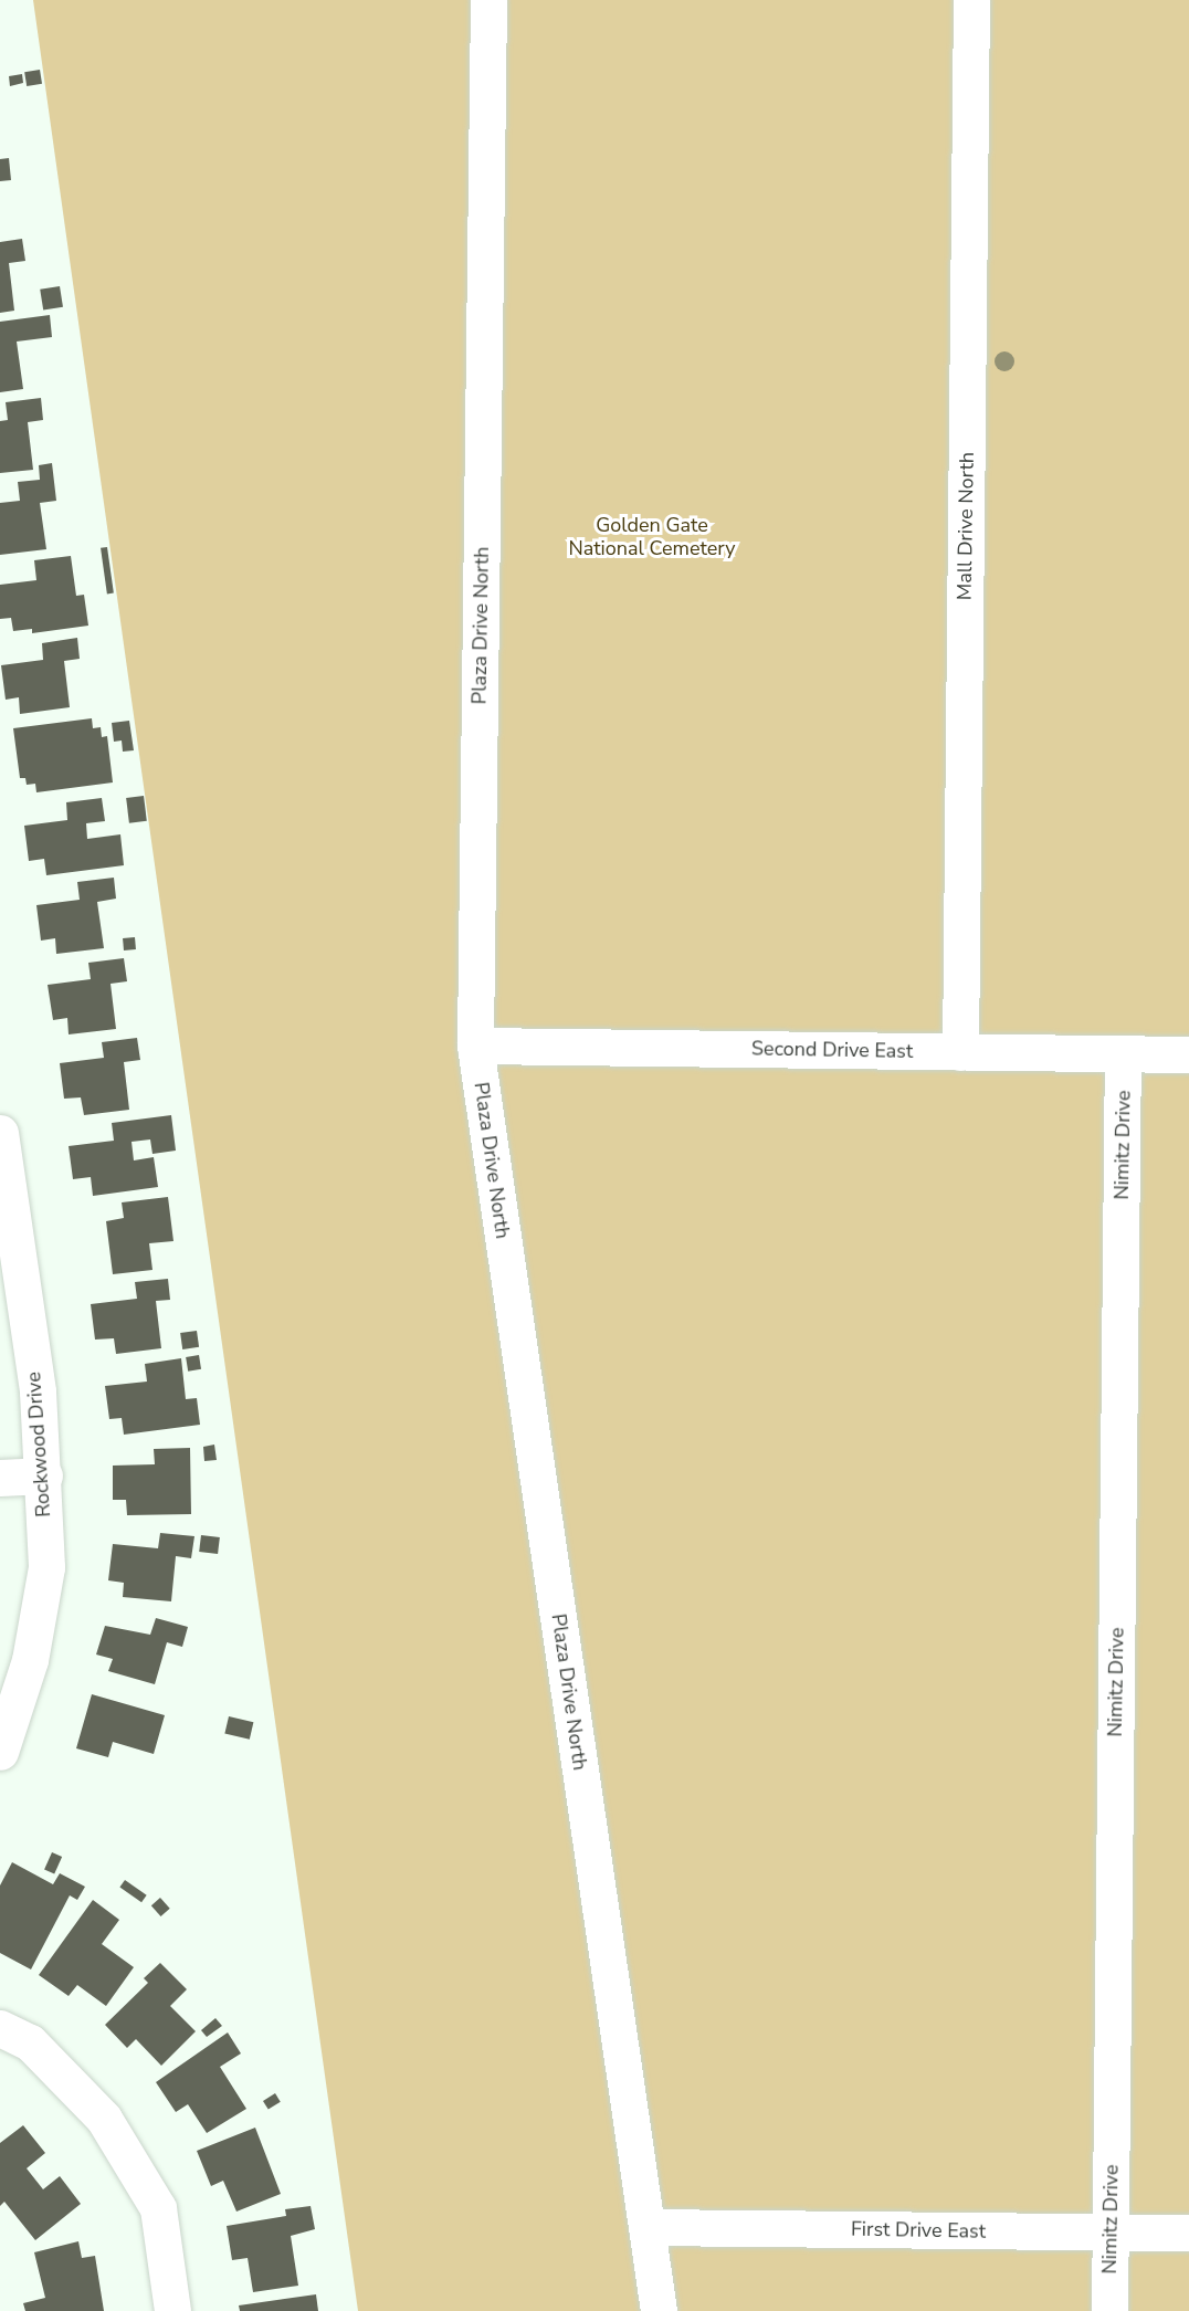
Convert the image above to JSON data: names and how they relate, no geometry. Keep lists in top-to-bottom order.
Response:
{
  "streets": {
    "street": [
      "Mall Drive North",
      "Plaza Drive North",
      "Second Drive East",
      "Nimitz Drive",
      "Rockwood Drive",
      "First Drive East"
    ]
  },
  "crossings": [
    ["Mall Drive North", "Second Drive East"],
    ["Plaza Drive North", "Second Drive East"],
    ["Plaza Drive North", "First Drive East"],
    ["Second Drive East", "Nimitz Drive"],
    ["Nimitz Drive", "First Drive East"]
  ],
  "parks": ["Golden Gate National Cemetery"]
}
